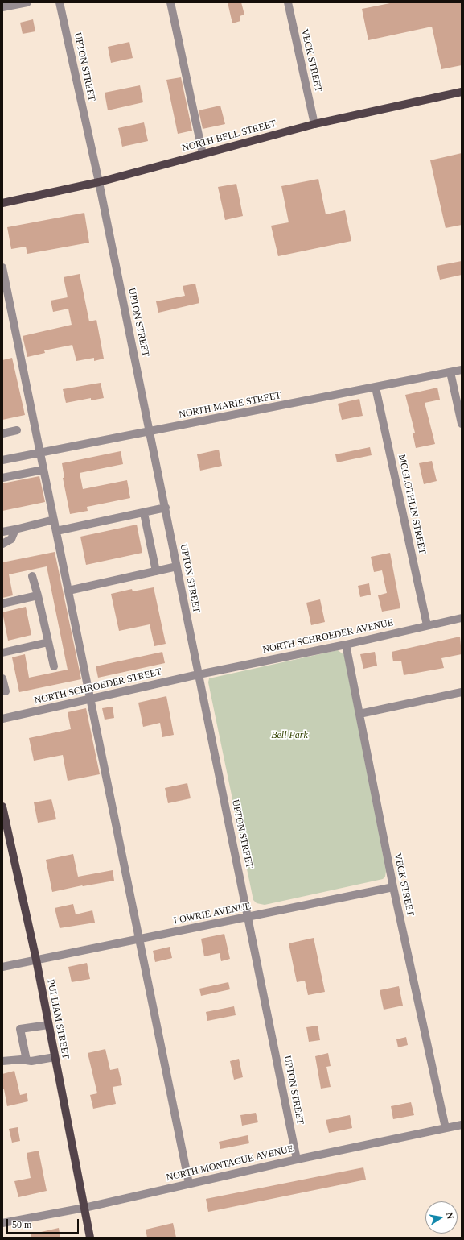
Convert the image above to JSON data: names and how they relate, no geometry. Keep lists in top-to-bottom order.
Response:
{
  "streets": {
    "main road": ["NORTH BELL STREET", "PULLIAM STREET"],
    "street": [
      "VECK STREET",
      "UPTON STREET",
      "NORTH MARIE STREET",
      "MCGLOTHLIN STREET",
      "NORTH SCHROEDER AVENUE",
      "NORTH SCHROEDER STREET",
      "LOWRIE AVENUE",
      "NORTH MONTAGUE AVENUE"
    ]
  },
  "crossings": [
    ["VECK STREET", "NORTH BELL STREET"],
    ["VECK STREET", "NORTH SCHROEDER AVENUE"],
    ["VECK STREET", "LOWRIE AVENUE"],
    ["VECK STREET", "NORTH MONTAGUE AVENUE"],
    ["UPTON STREET", "NORTH BELL STREET"],
    ["UPTON STREET", "NORTH MARIE STREET"],
    ["UPTON STREET", "NORTH SCHROEDER AVENUE"],
    ["UPTON STREET", "NORTH SCHROEDER STREET"],
    ["UPTON STREET", "LOWRIE AVENUE"],
    ["UPTON STREET", "NORTH MONTAGUE AVENUE"],
    ["NORTH MARIE STREET", "MCGLOTHLIN STREET"],
    ["MCGLOTHLIN STREET", "NORTH SCHROEDER AVENUE"],
    ["NORTH SCHROEDER AVENUE", "NORTH SCHROEDER STREET"],
    ["LOWRIE AVENUE", "PULLIAM STREET"],
    ["PULLIAM STREET", "NORTH MONTAGUE AVENUE"]
  ],
  "parks": ["Bell Park"],
  "scale_bar": "50 m",
  "north": "right"
}
